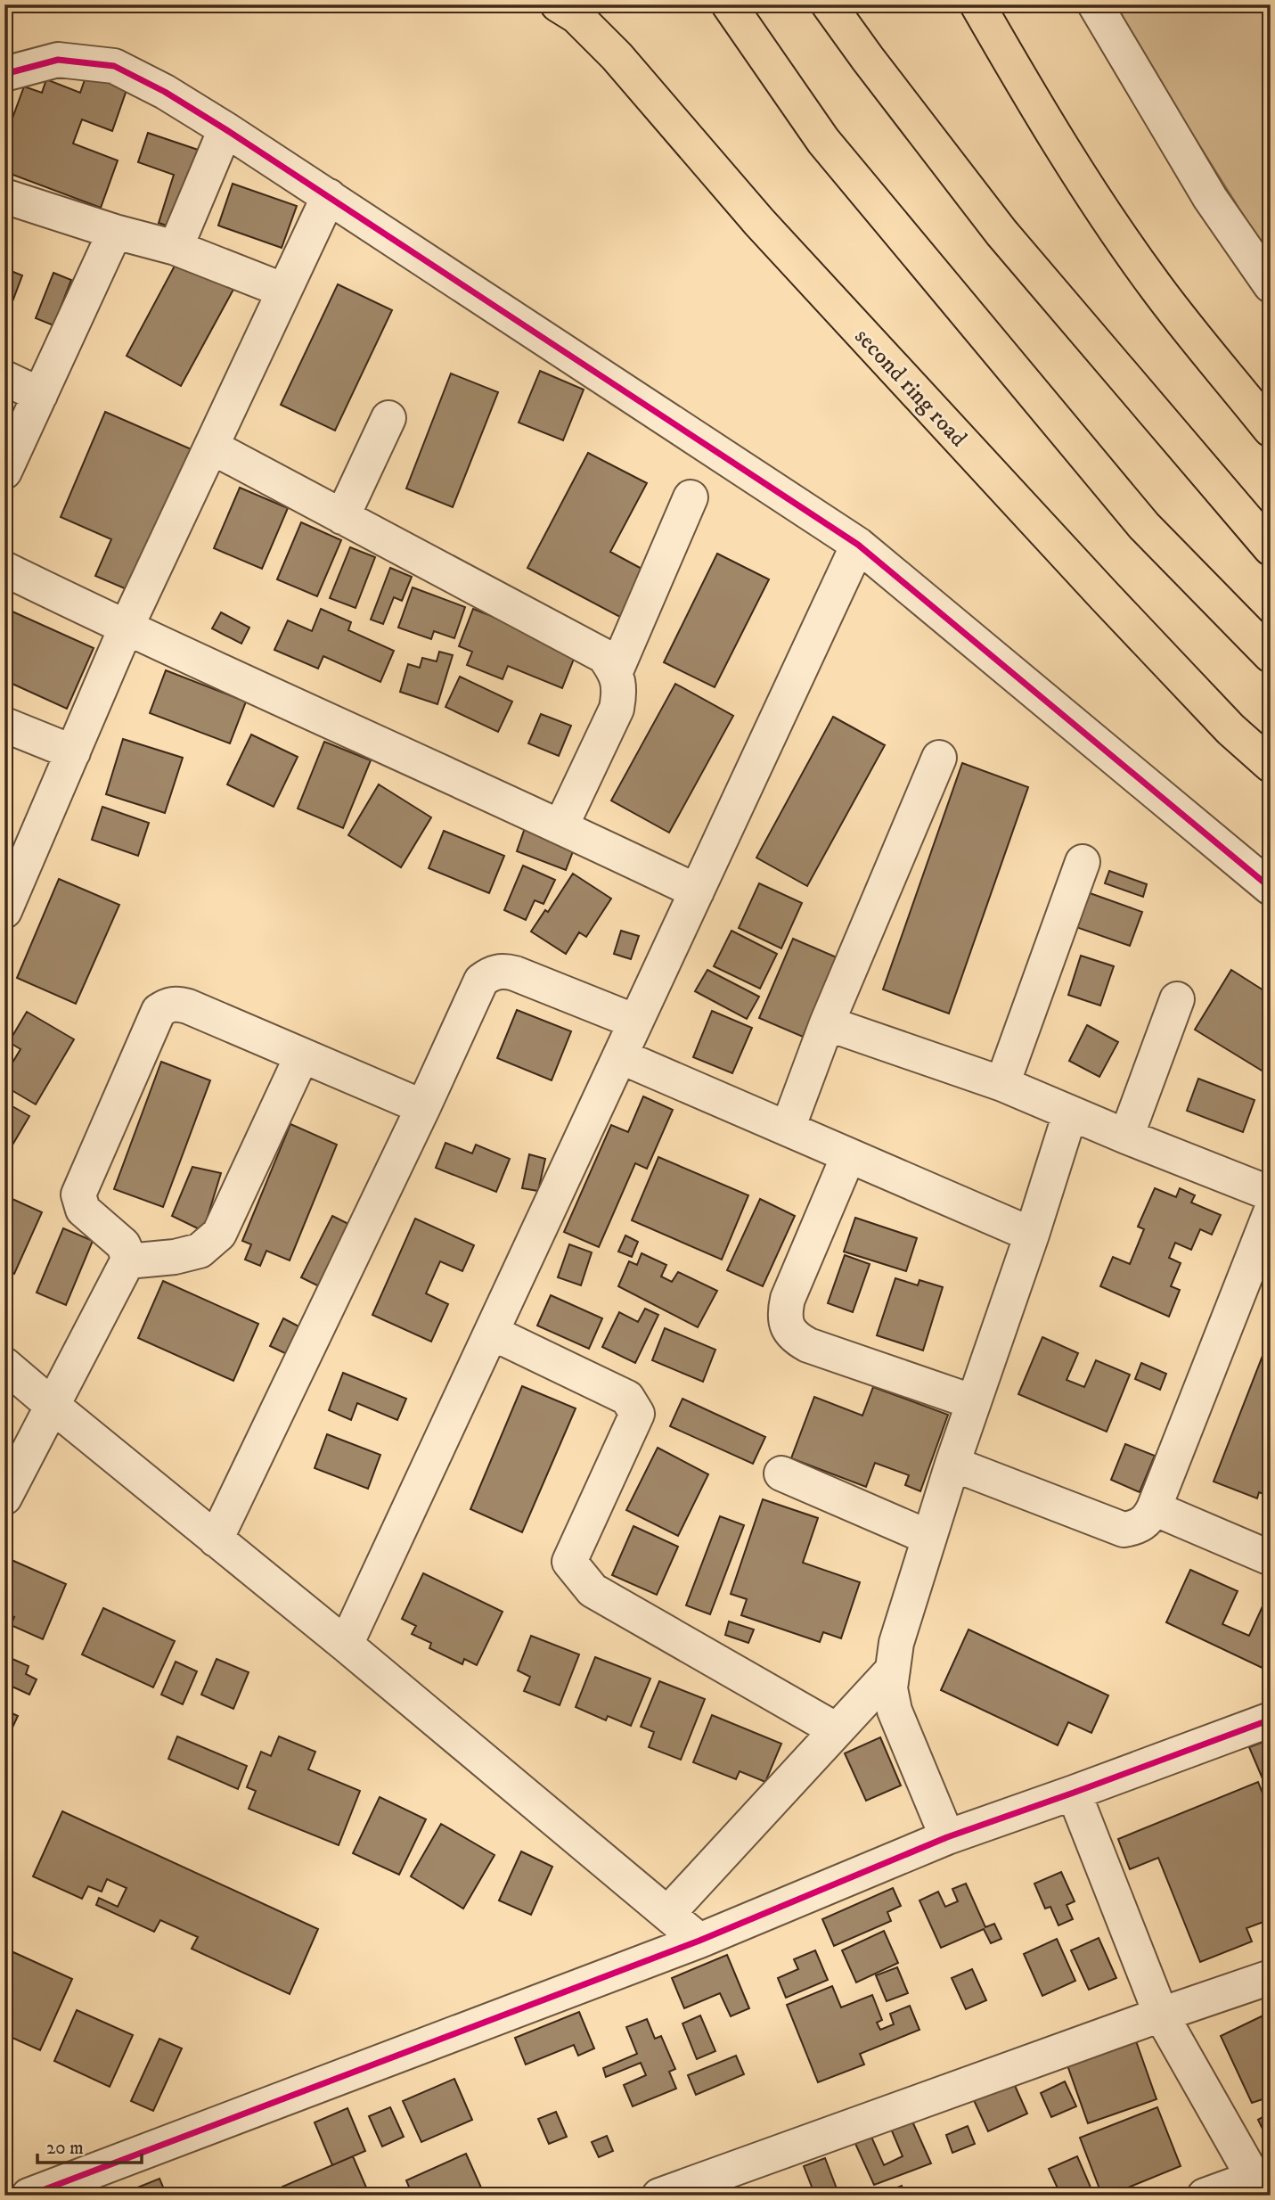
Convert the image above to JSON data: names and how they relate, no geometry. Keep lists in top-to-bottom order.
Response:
{
  "streets": {
    "main road": ["second ring road"]
  },
  "scale_bar": "20 m"
}
